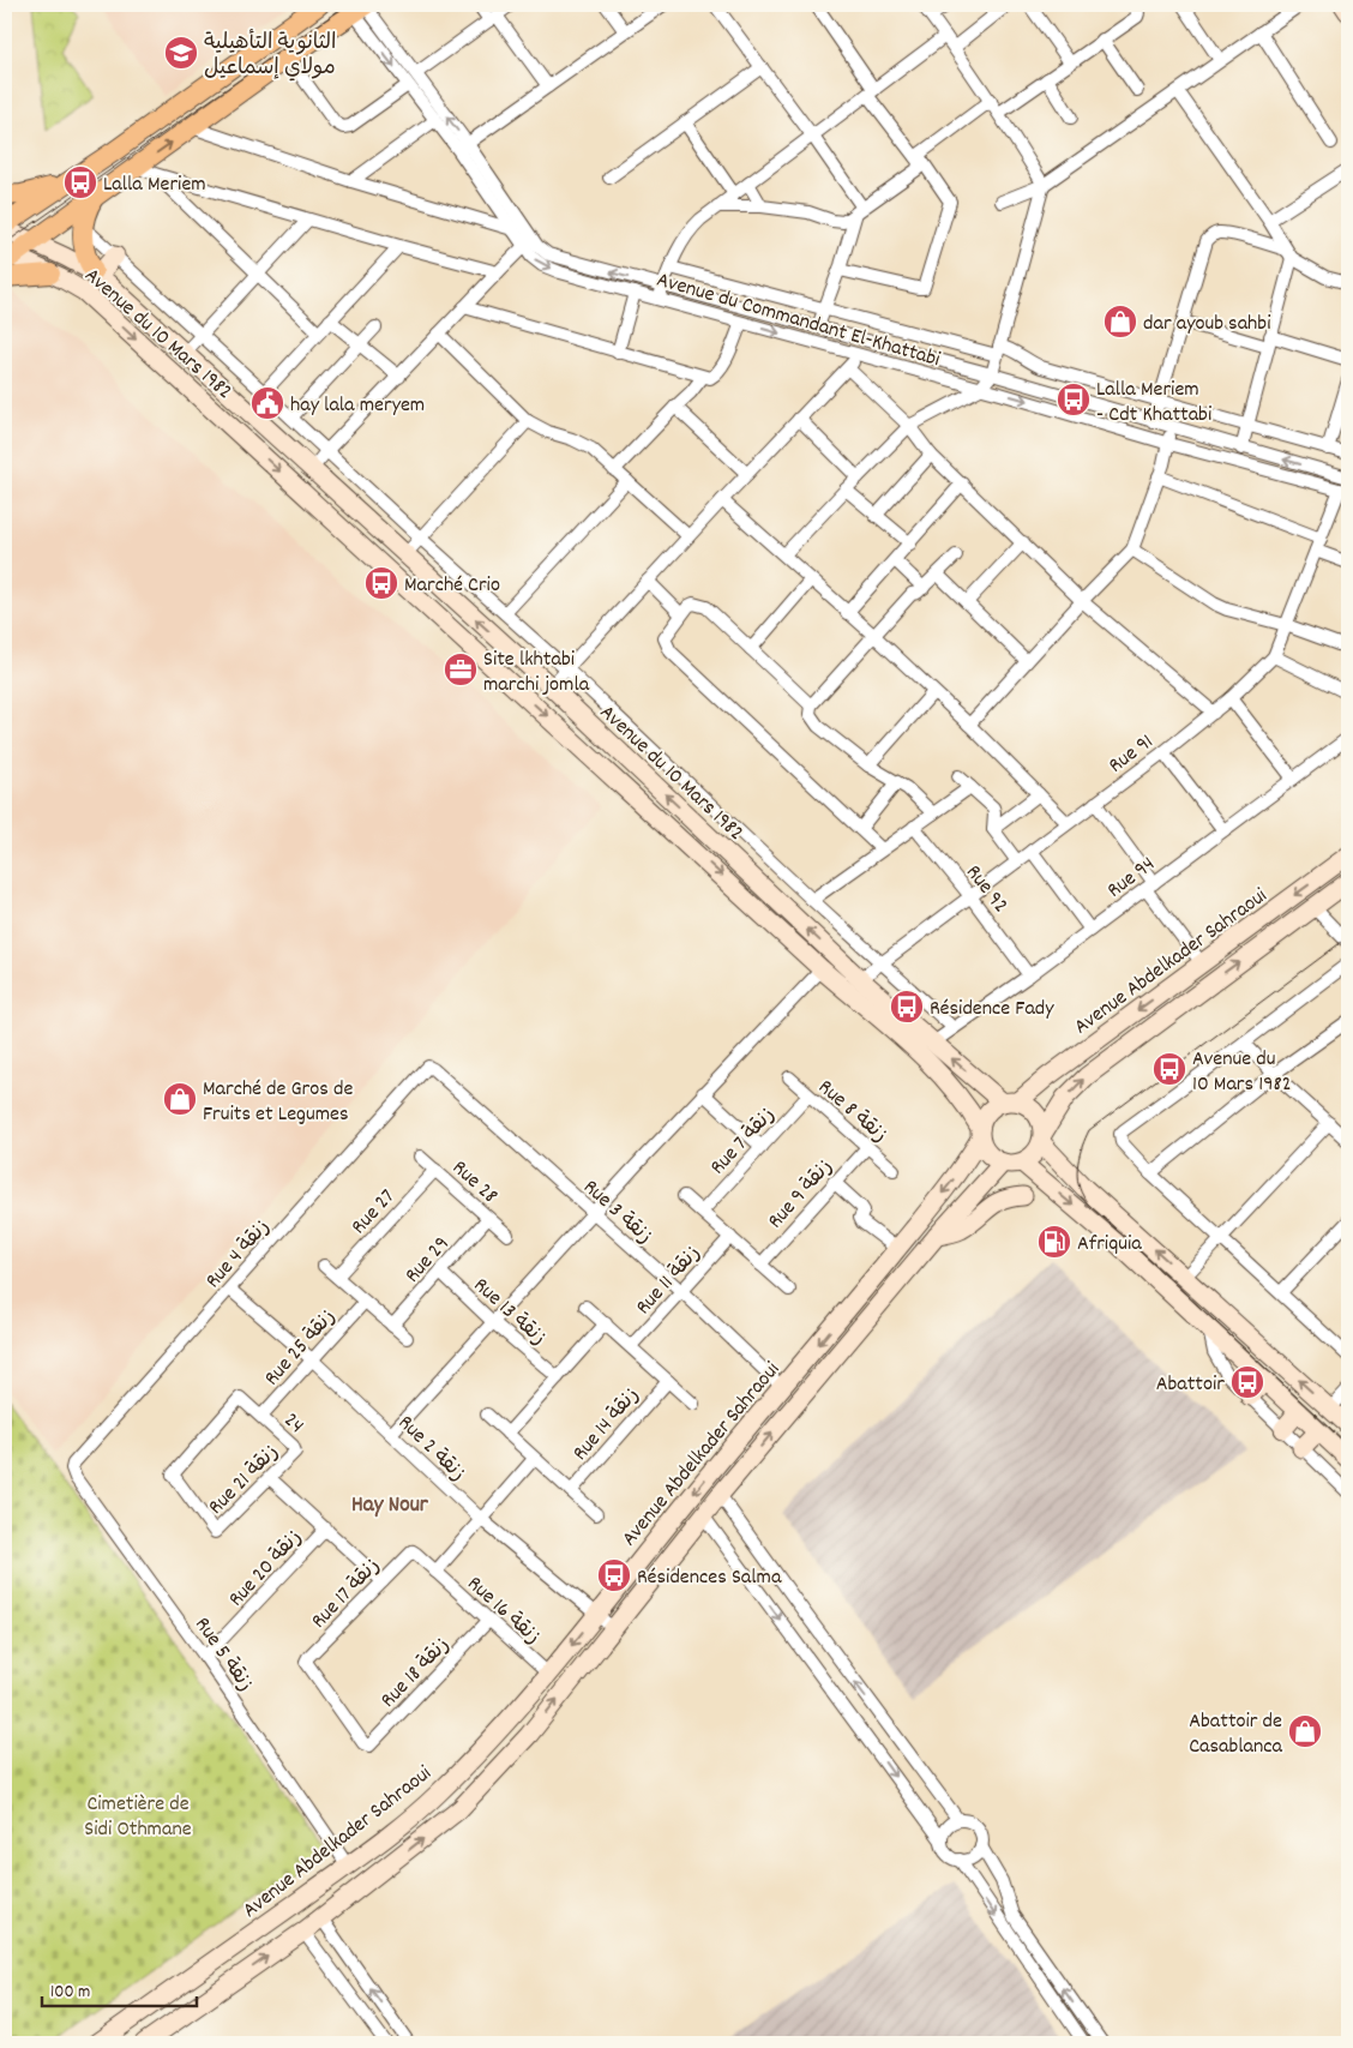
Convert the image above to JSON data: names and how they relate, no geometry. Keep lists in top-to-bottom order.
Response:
{
  "streets": {
    "main road": ["Avenue du 10 Mars 1982", "Avenue Abdelkader Sahraoui"],
    "street": [
      "Avenue du Commandant El-Khattabi",
      "Rue 91",
      "Rue 94",
      "Rue 92",
      "Rue 8 زنقة",
      "Rue 7 زنقة",
      "Rue 28",
      "Rue 9 زنقة",
      "Rue 27",
      "Rue 3 زنقة",
      "Rue 4 زنقة",
      "Rue 29",
      "Rue 11 زنقة",
      "Rue 13 زنقة",
      "Rue 25 زنقة",
      "24",
      "Rue 14 زنقة",
      "Rue 2 زنقة",
      "Rue 21 زنقة",
      "Rue 20 زنقة",
      "Rue 17 زنقة",
      "Rue 16 زنقة",
      "Rue 5 زنقة",
      "Rue 18 زنقة"
    ]
  },
  "crossings": [
    ["Avenue du Commandant El-Khattabi", "Rue 91"],
    ["Avenue du 10 Mars 1982", "Rue 91"],
    ["Avenue du 10 Mars 1982", "Rue 94"],
    ["Avenue du 10 Mars 1982", "Avenue Abdelkader Sahraoui"],
    ["Rue 91", "Rue 92"],
    ["Rue 94", "Rue 92"],
    ["Avenue Abdelkader Sahraoui", "Rue 3 زنقة"],
    ["Avenue Abdelkader Sahraoui", "Rue 2 زنقة"],
    ["Avenue Abdelkader Sahraoui", "Rue 16 زنقة"],
    ["Avenue Abdelkader Sahraoui", "Rue 5 زنقة"],
    ["Rue 8 زنقة", "Rue 7 زنقة"],
    ["Rue 8 زنقة", "Rue 9 زنقة"],
    ["Rue 28", "Rue 27"],
    ["Rue 28", "Rue 29"],
    ["Rue 3 زنقة", "Rue 4 زنقة"],
    ["Rue 3 زنقة", "Rue 11 زنقة"],
    ["Rue 4 زنقة", "Rue 2 زنقة"],
    ["Rue 4 زنقة", "Rue 5 زنقة"],
    ["Rue 29", "Rue 13 زنقة"],
    ["Rue 25 زنقة", "24"],
    ["Rue 25 زنقة", "Rue 2 زنقة"],
    ["24", "Rue 21 زنقة"],
    ["Rue 2 زنقة", "Rue 16 زنقة"],
    ["Rue 20 زنقة", "Rue 5 زنقة"],
    ["Rue 17 زنقة", "Rue 16 زنقة"],
    ["Rue 17 زنقة", "Rue 18 زنقة"],
    ["Rue 16 زنقة", "Rue 18 زنقة"]
  ],
  "districts": ["Hay Nour"],
  "parks": ["Cimetière de Sidi Othmane"],
  "places": {
    "school or university": ["الثانوية التأهيلية مولاي إسماعيل"],
    "bus stop": [
      "Lalla Meriem",
      "Lalla Meriem - Cdt Khattabi",
      "Marché Crio",
      "Résidence Fady",
      "Avenue du 10 Mars 1982",
      "Abattoir",
      "Résidences Salma"
    ],
    "shop": ["dar ayoub sahbi", "Marché de Gros de Fruits et Legumes", "Abattoir de Casablanca"],
    "public building": ["hay lala meryem"],
    "office": ["Site lkhtabi marchi jomla"],
    "fuel station": ["Afriquia"]
  },
  "scale_bar": "100 m"
}
